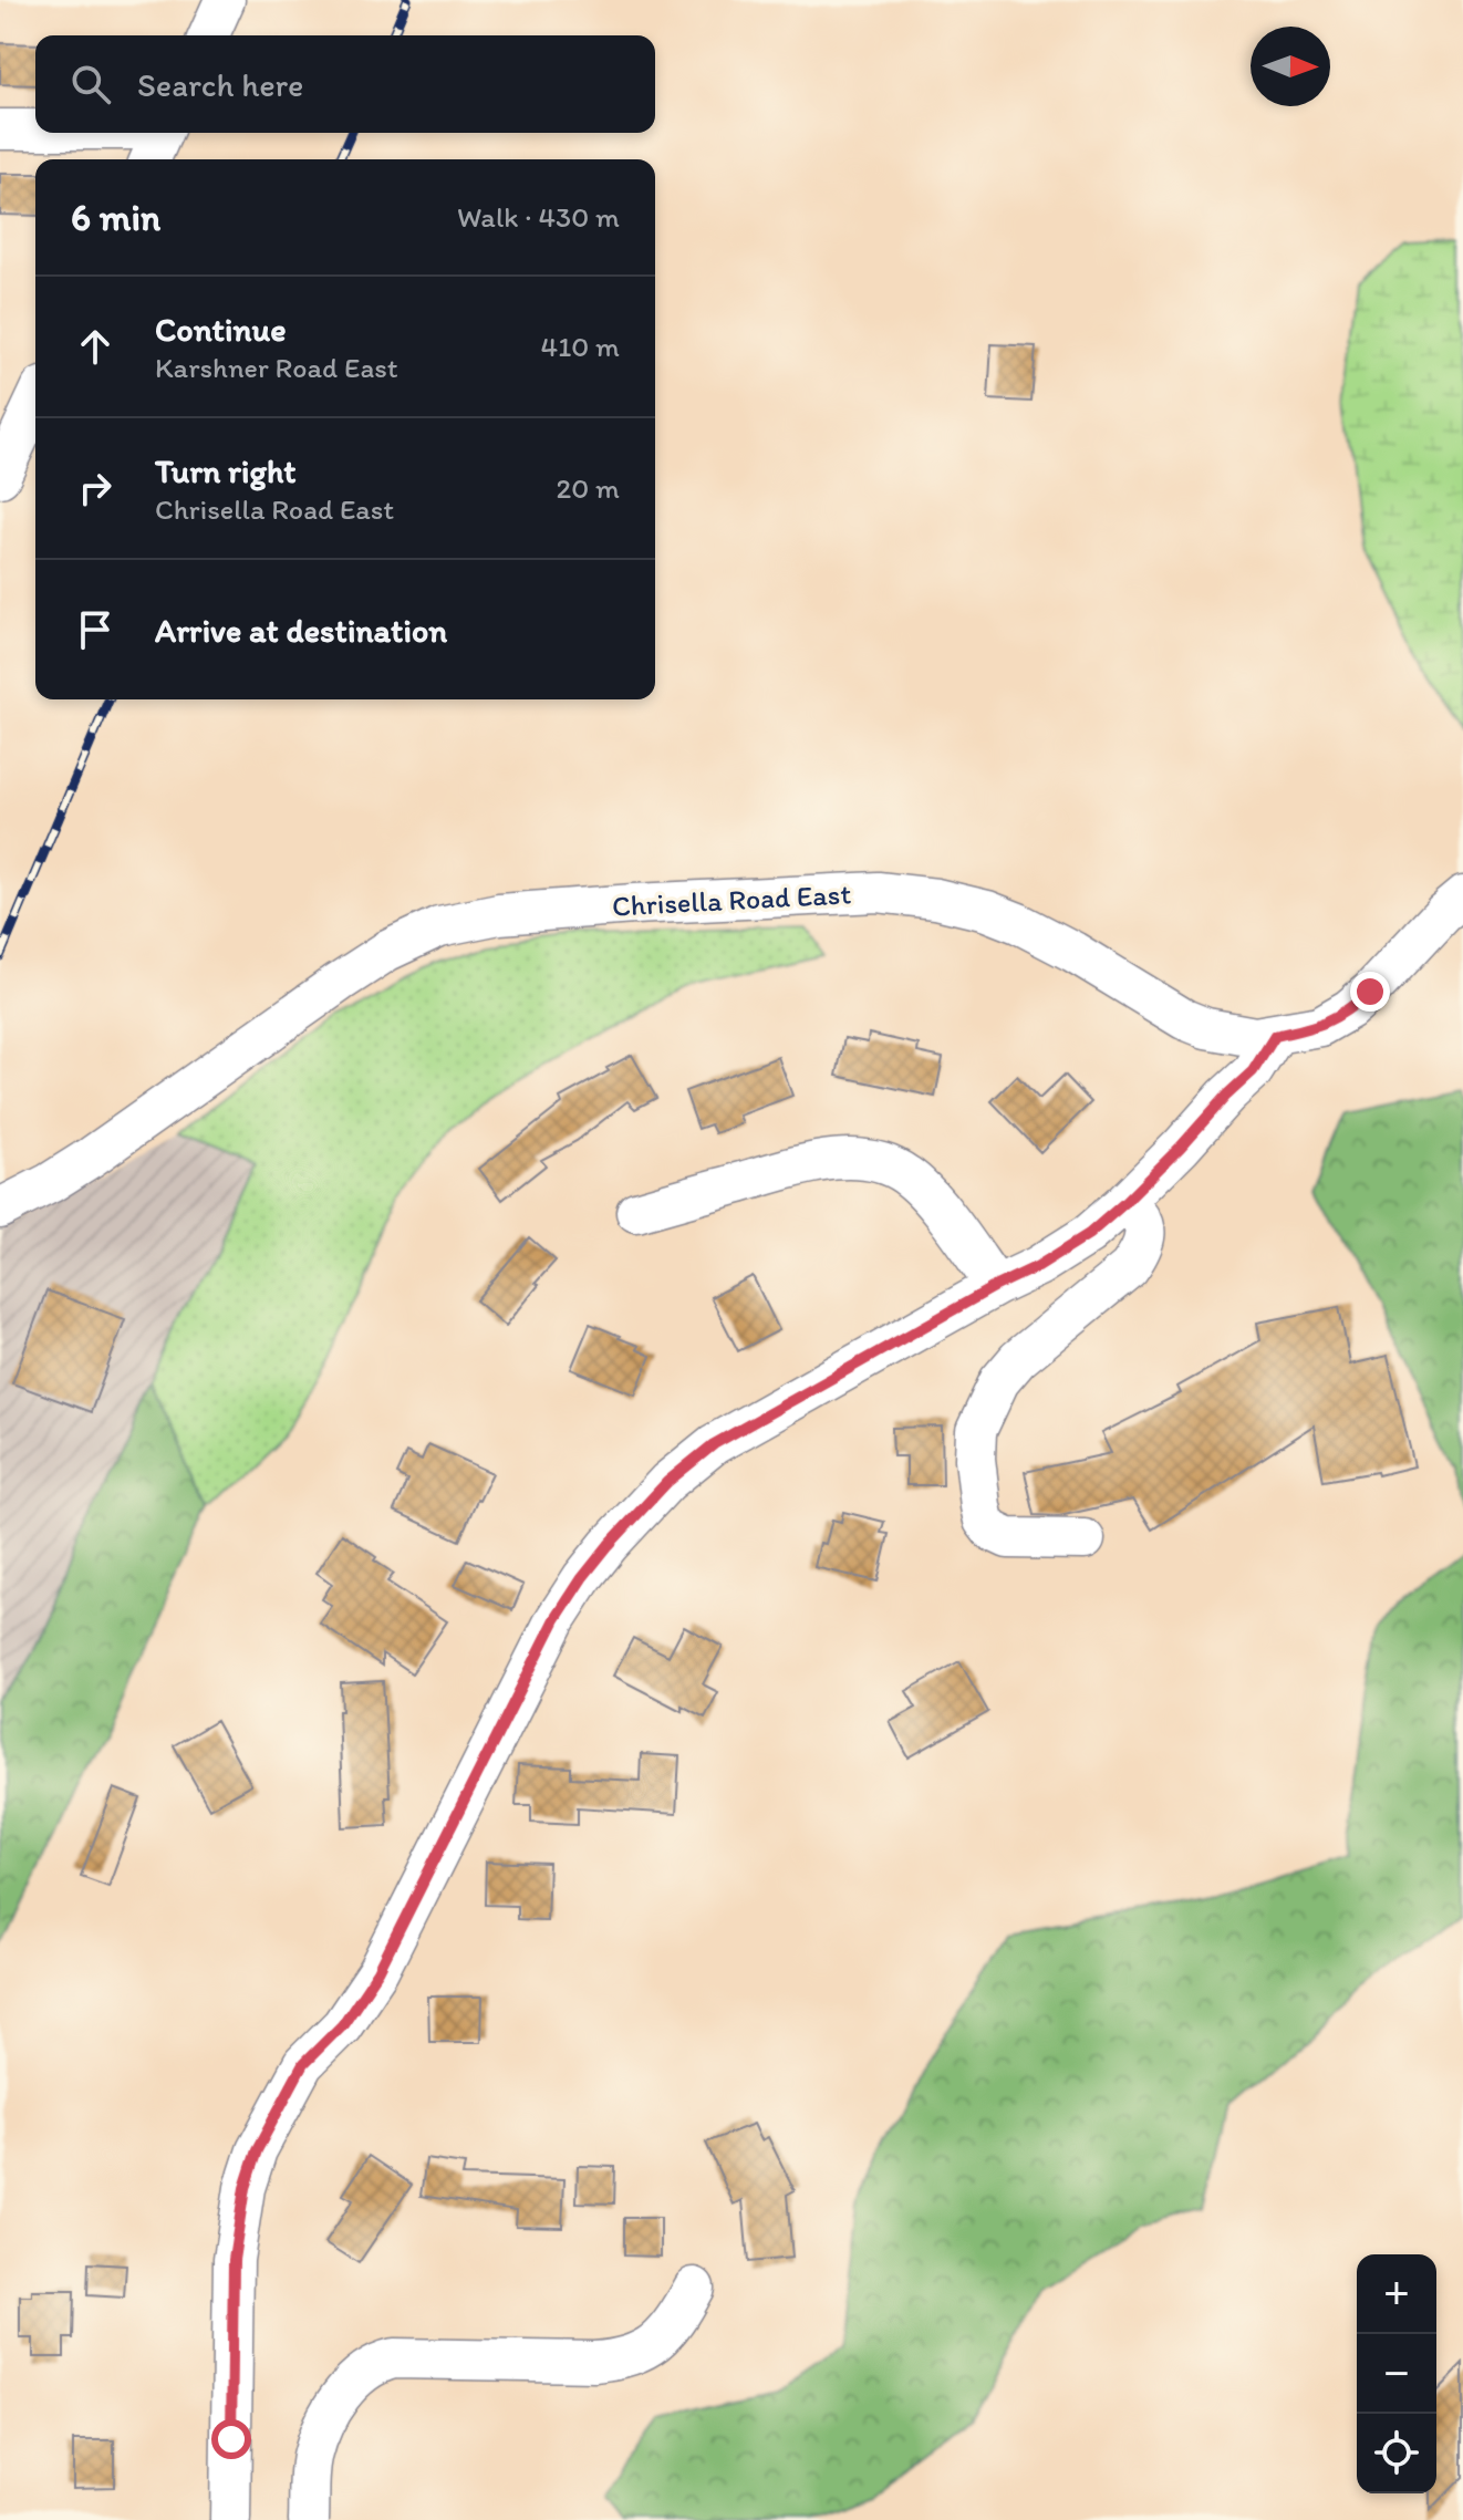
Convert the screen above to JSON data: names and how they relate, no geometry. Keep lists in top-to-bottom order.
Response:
{
  "streets": {
    "street": ["Chrisella Road East"]
  },
  "north": "right",
  "page": {
    "search": "Search here",
    "heading": ["6 min", "Walk · 430 m"],
    "list": [
      ["Continue", "Karshner Road East", "410 m"],
      ["Turn right", "Chrisella Road East", "20 m"],
      "Arrive at destination"
    ],
    "map_buttons": ["+", "−"]
  }
}
